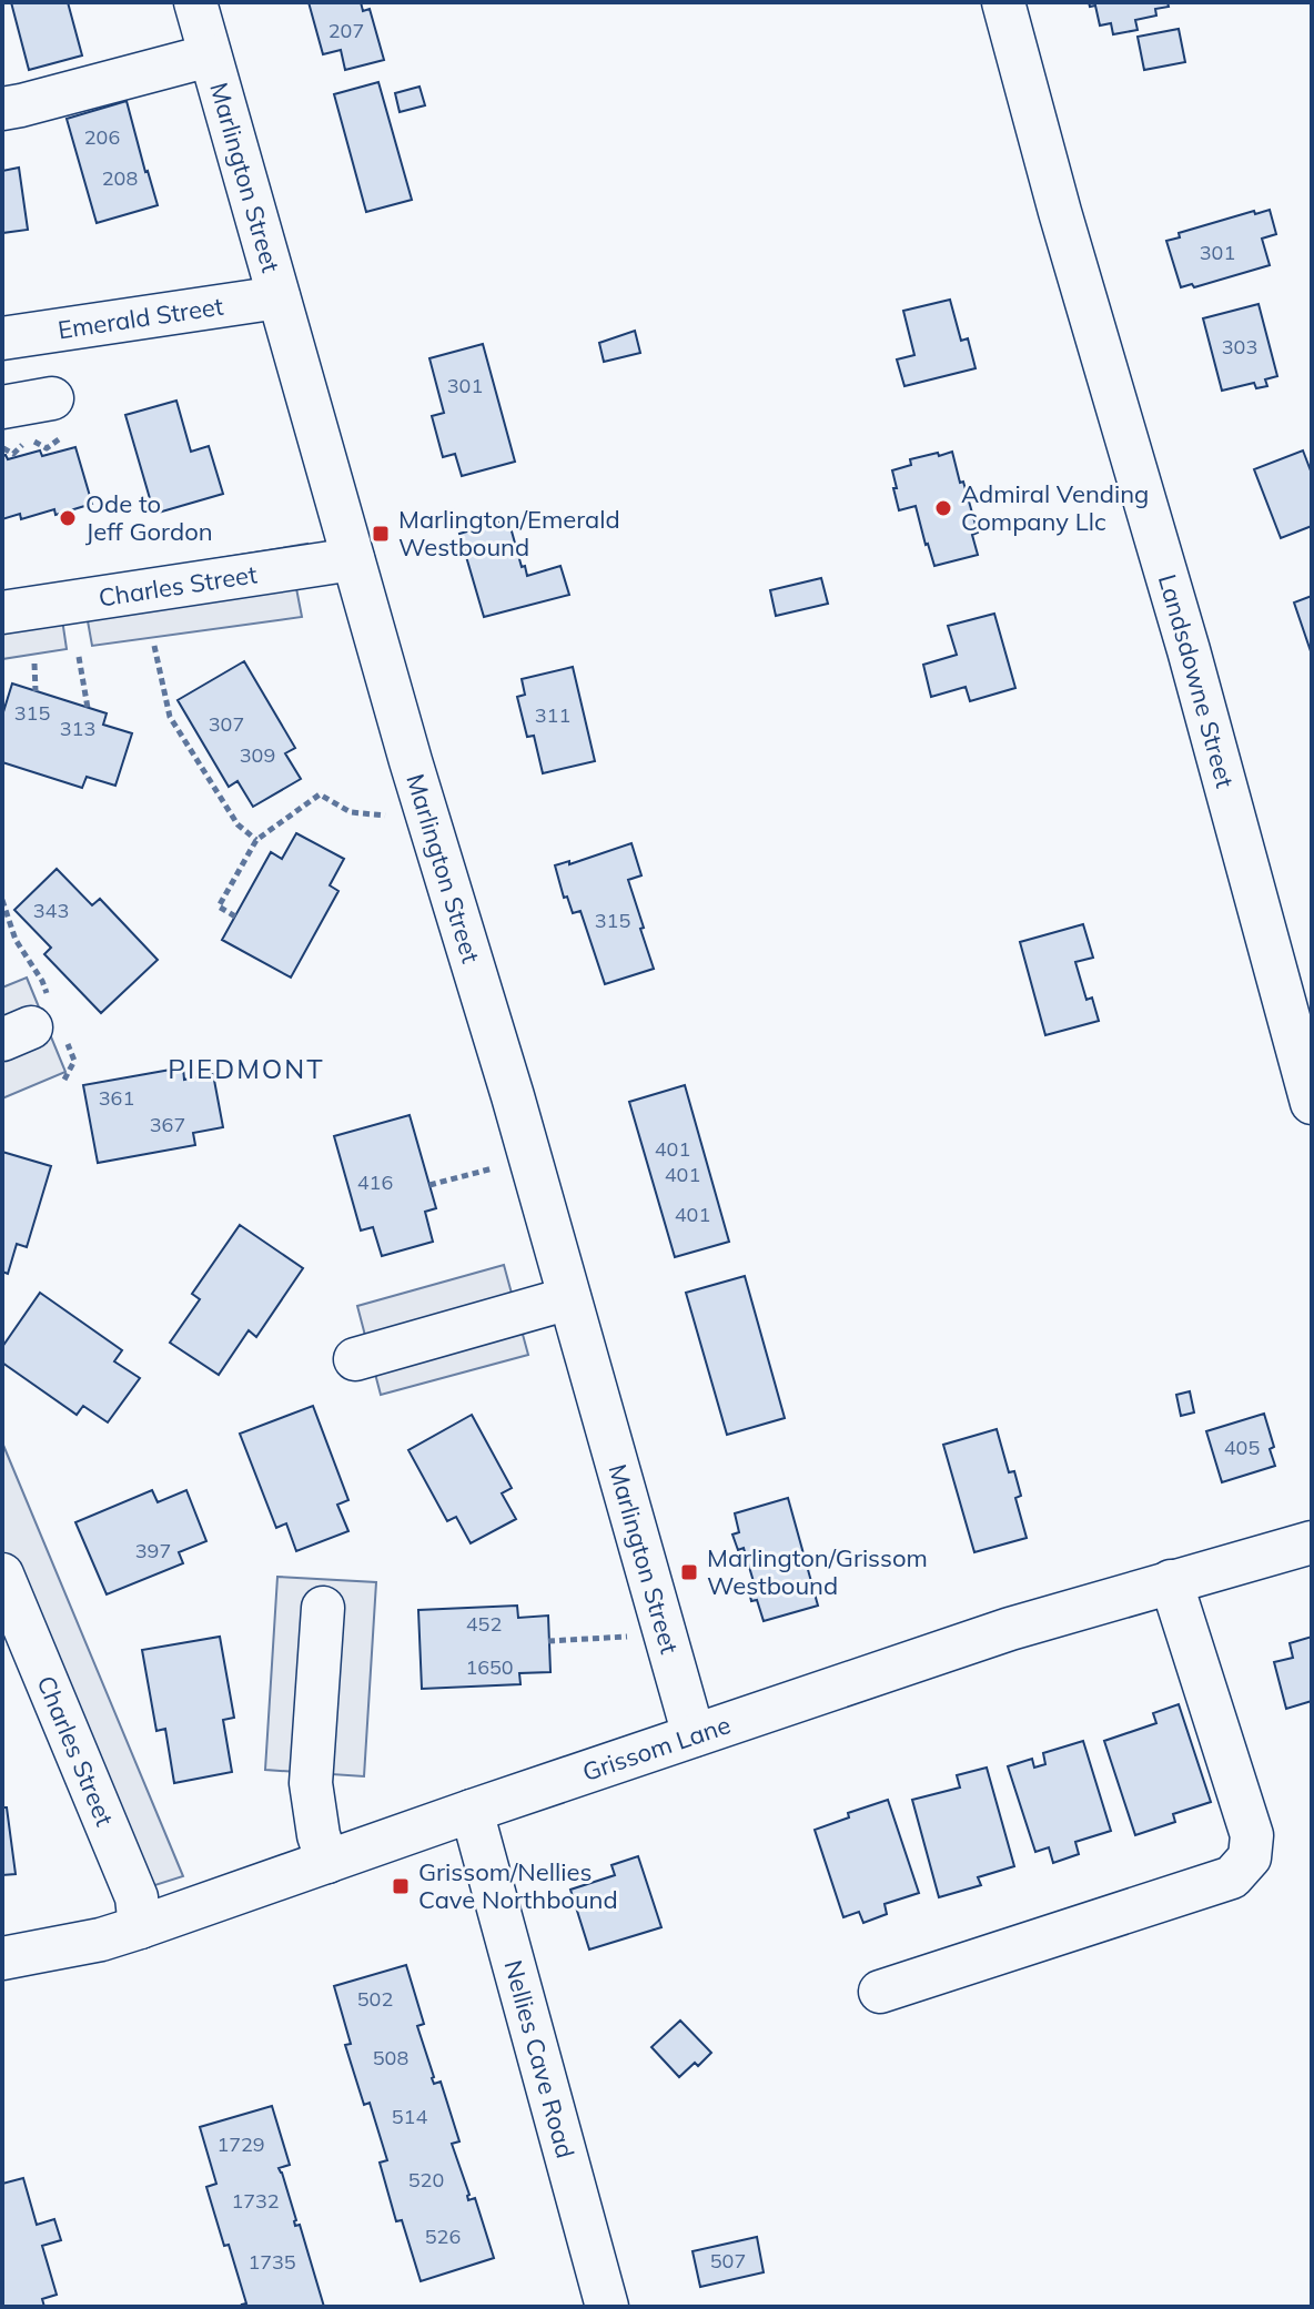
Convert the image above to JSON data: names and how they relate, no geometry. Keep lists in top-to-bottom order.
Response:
{
  "streets": {
    "street": [
      "Marlington Street",
      "Emerald Street",
      "Charles Street",
      "Landsdowne Street",
      "Grissom Lane",
      "Nellies Cave Road"
    ]
  },
  "crossings": [
    ["Marlington Street", "Emerald Street"],
    ["Marlington Street", "Charles Street"],
    ["Marlington Street", "Grissom Lane"],
    ["Charles Street", "Grissom Lane"],
    ["Grissom Lane", "Nellies Cave Road"]
  ],
  "districts": ["PIEDMONT"],
  "places": {
    "other": ["Admiral Vending Company Llc", "Ode to Jeff Gordon"],
    "transit": ["Marlington/Emerald Westbound", "Marlington/Grissom Westbound", "Grissom/Nellies Cave Northbound"]
  },
  "house_numbers": [
    "207",
    "206",
    "208",
    "301",
    "303",
    "301",
    "315",
    "311",
    "307",
    "313",
    "309",
    "343",
    "315",
    "361",
    "367",
    "401",
    "401",
    "416",
    "401",
    "405",
    "397",
    "452",
    "1650",
    "502",
    "508",
    "514",
    "1729",
    "520",
    "1732",
    "526",
    "507",
    "1735"
  ]
}
